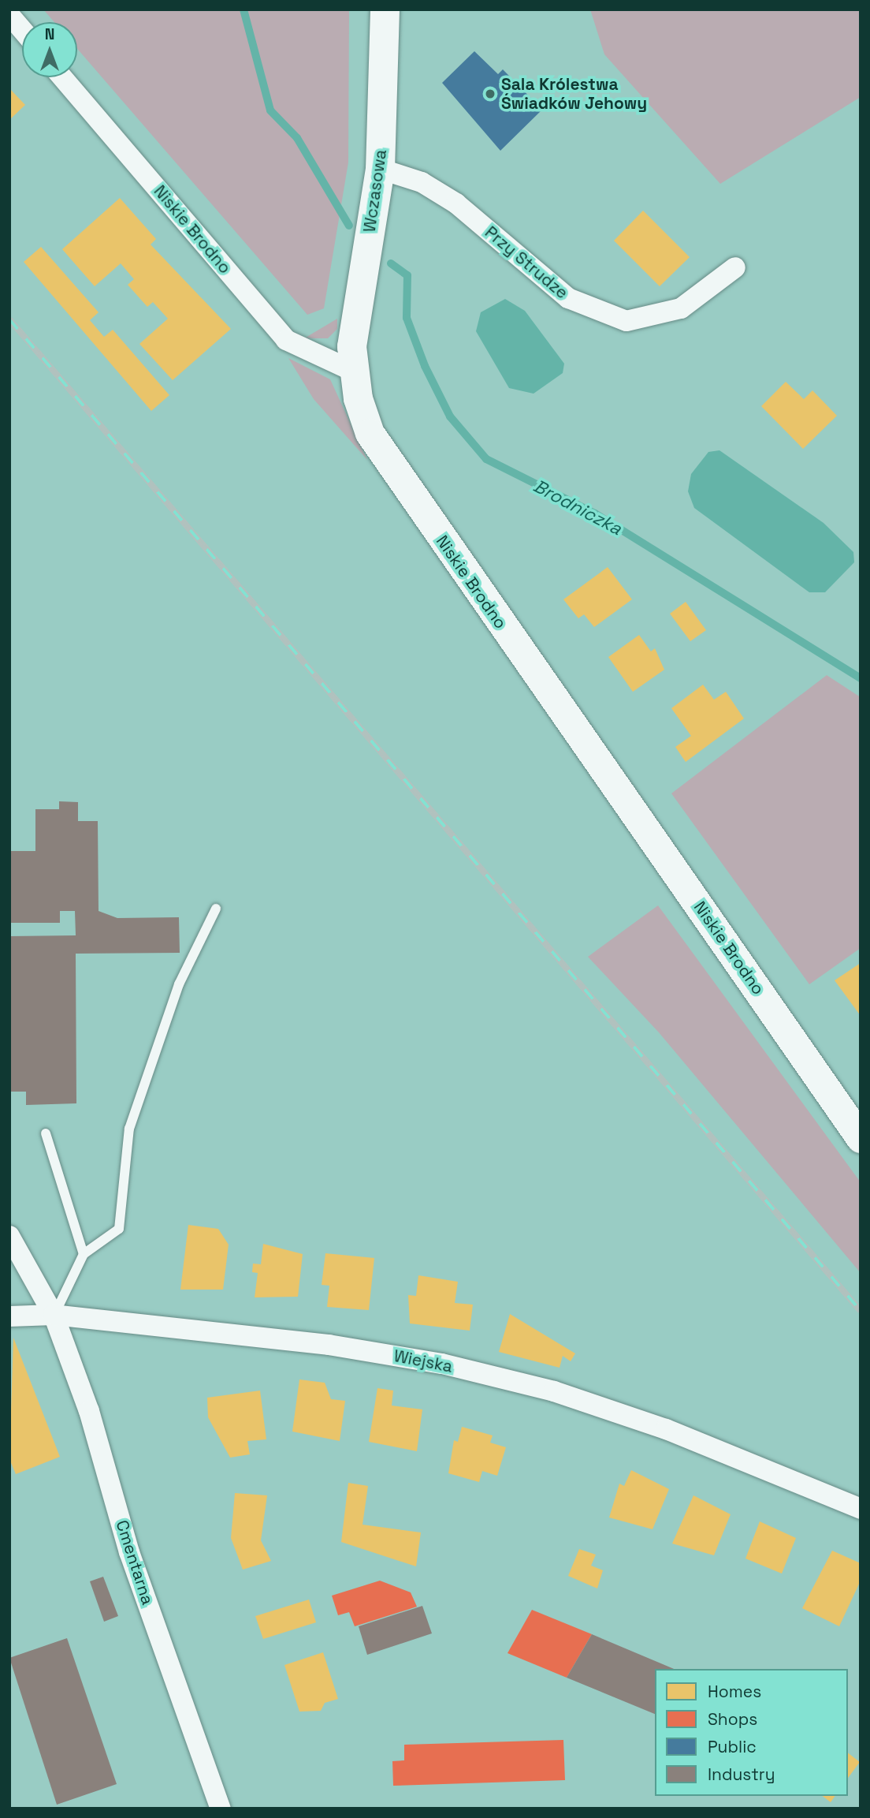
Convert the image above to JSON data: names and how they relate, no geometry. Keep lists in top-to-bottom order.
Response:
{
  "streets": {
    "street": [
      "Wczasowa",
      "Niskie Brodno",
      "Przy Strudze",
      "Wiejska",
      "Cmentarna"
    ]
  },
  "crossings": [
    ["Wczasowa", "Niskie Brodno"],
    ["Wczasowa", "Przy Strudze"],
    ["Wiejska", "Cmentarna"]
  ],
  "water": ["Brodniczka"],
  "places": ["Sala Królestwa Świadków Jehowy"],
  "legend": [
    "Homes",
    "Shops",
    "Public",
    "Industry"
  ],
  "north": "top"
}
